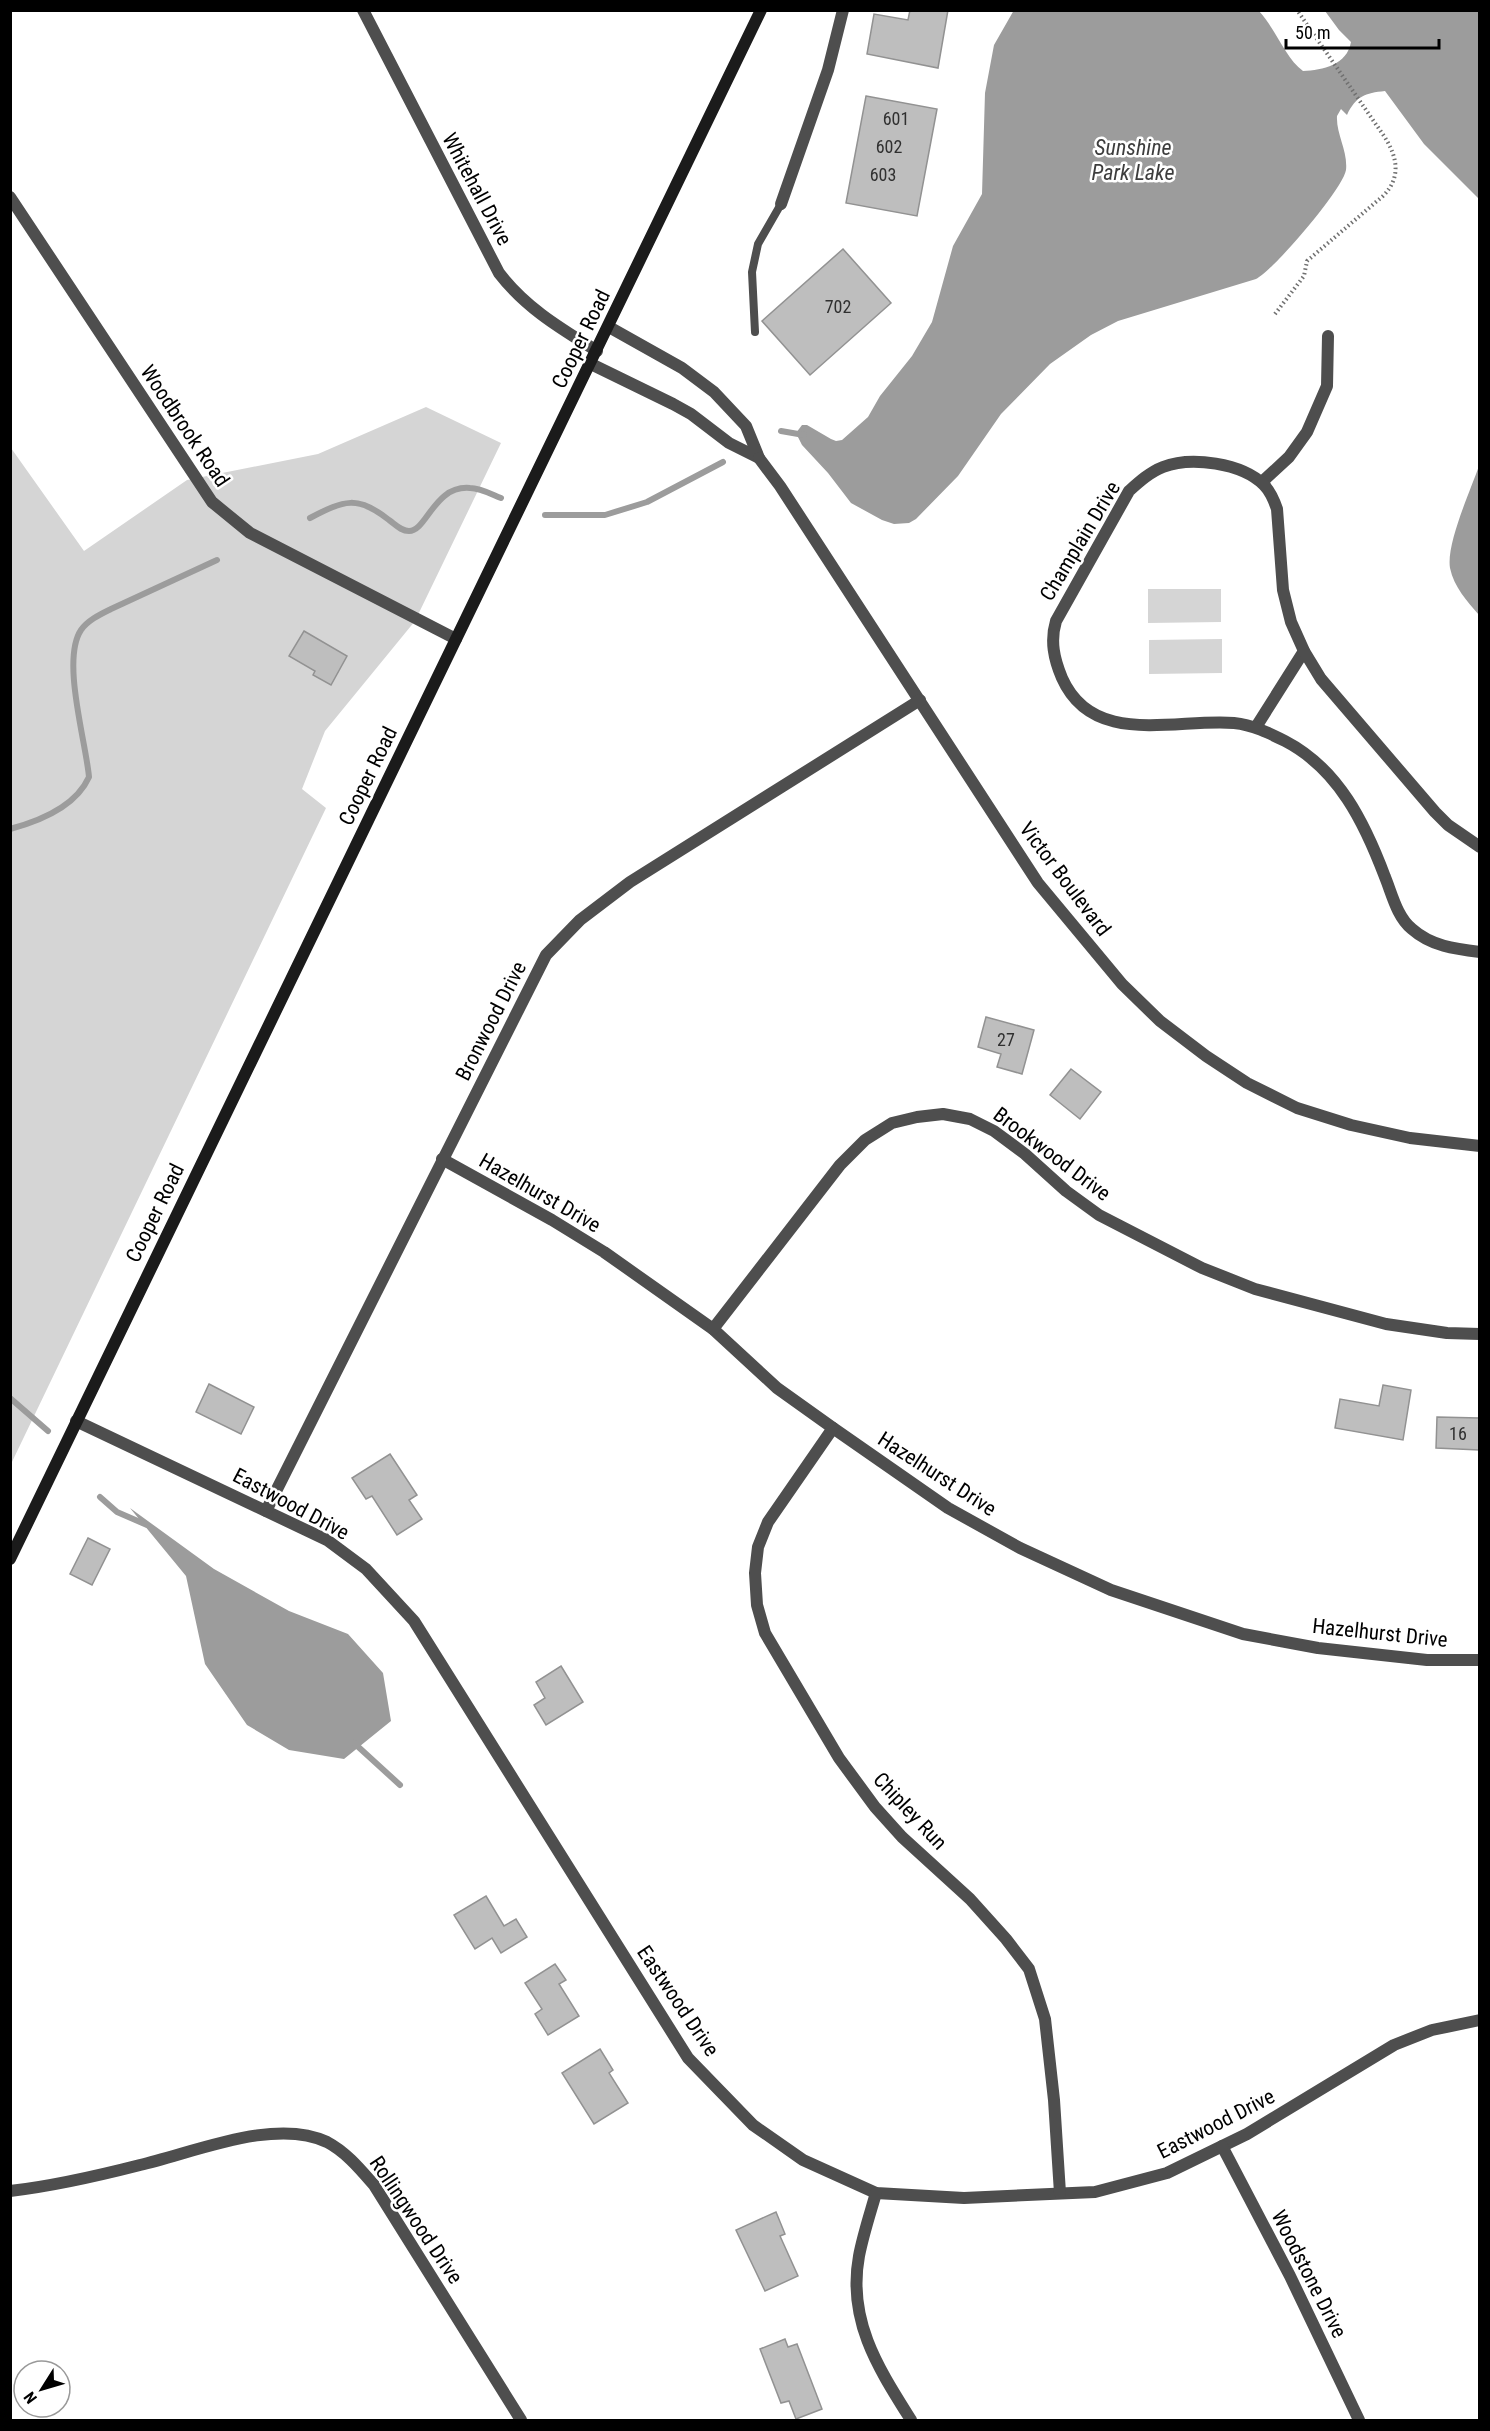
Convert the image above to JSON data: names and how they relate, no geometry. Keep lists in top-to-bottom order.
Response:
{
  "streets": {
    "street": [
      "Whitehall Drive",
      "Cooper Road",
      "Woodbrook Road",
      "Champlain Drive",
      "Victor Boulevard",
      "Bronwood Drive",
      "Brookwood Drive",
      "Hazelhurst Drive",
      "Eastwood Drive",
      "Chipley Run",
      "Rollingwood Drive",
      "Woodstone Drive"
    ]
  },
  "crossings": [
    ["Whitehall Drive", "Cooper Road"],
    ["Cooper Road", "Woodbrook Road"],
    ["Cooper Road", "Victor Boulevard"],
    ["Cooper Road", "Eastwood Drive"],
    ["Victor Boulevard", "Bronwood Drive"],
    ["Bronwood Drive", "Hazelhurst Drive"],
    ["Bronwood Drive", "Eastwood Drive"],
    ["Brookwood Drive", "Hazelhurst Drive"],
    ["Hazelhurst Drive", "Chipley Run"],
    ["Eastwood Drive", "Chipley Run"],
    ["Eastwood Drive", "Woodstone Drive"]
  ],
  "water": ["Sunshine Park Lake"],
  "house_numbers": [
    "601",
    "602",
    "603",
    "702",
    "27",
    "16"
  ],
  "scale_bar": "50 m",
  "north": "bottom left"
}
